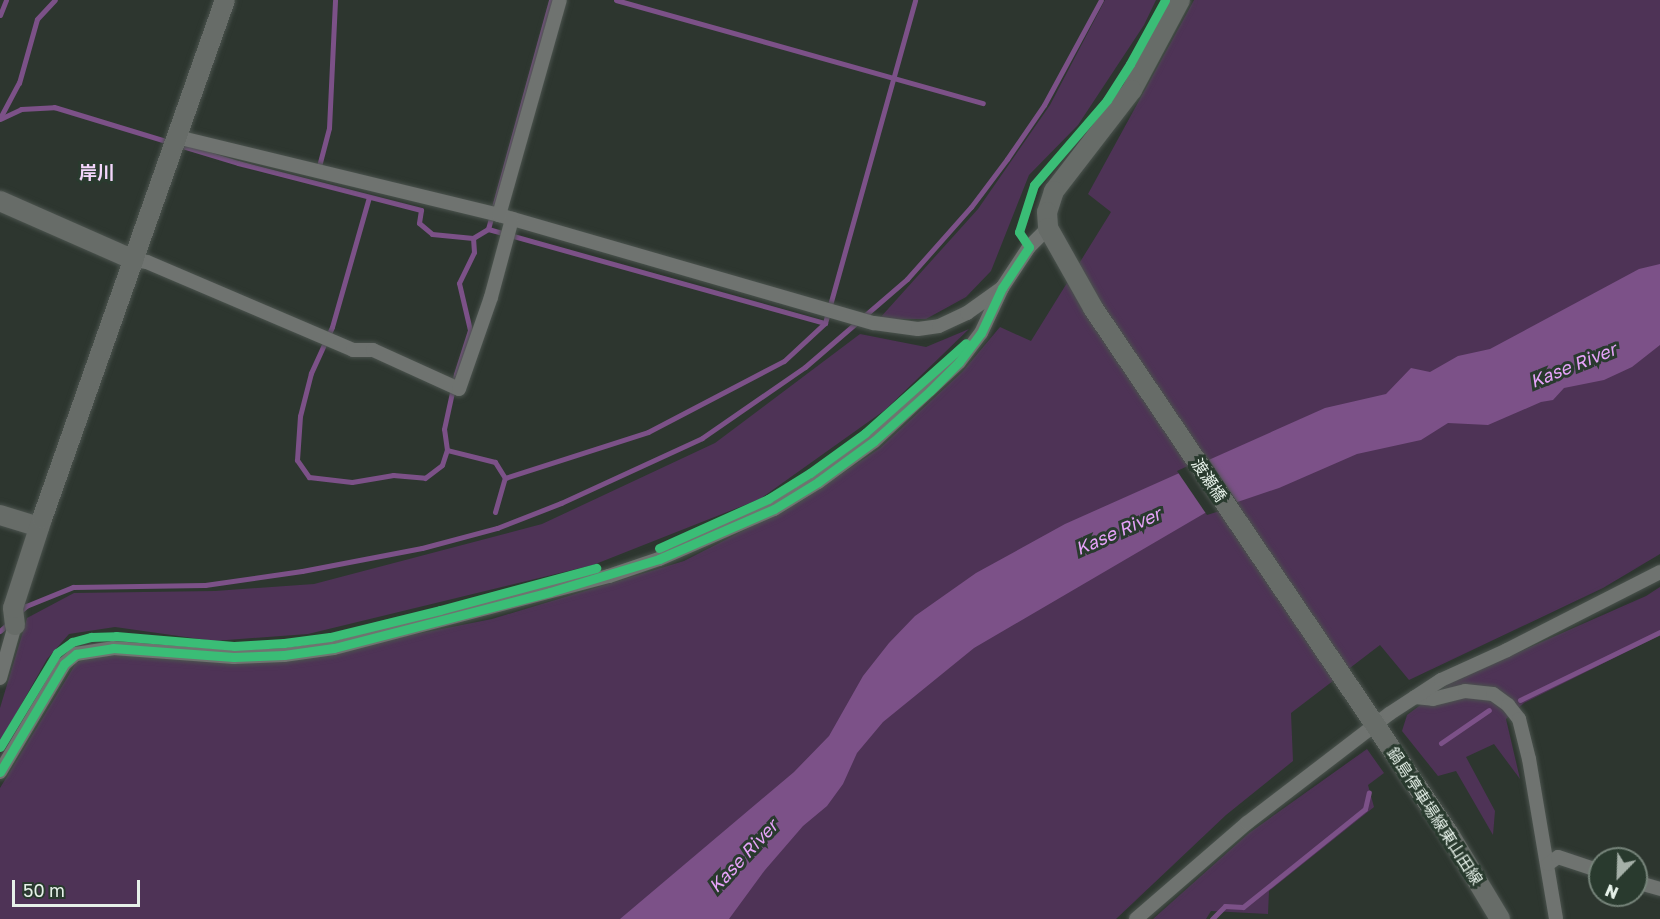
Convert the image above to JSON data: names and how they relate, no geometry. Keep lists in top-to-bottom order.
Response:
{
  "streets": {
    "main road": ["渡瀬橋", "鍋島停車場線東山田線"]
  },
  "crossings": [
    ["渡瀬橋", "鍋島停車場線東山田線"]
  ],
  "districts": ["岸川"],
  "water": ["Kase River"],
  "scale_bar": "50 m",
  "north": "bottom left"
}
